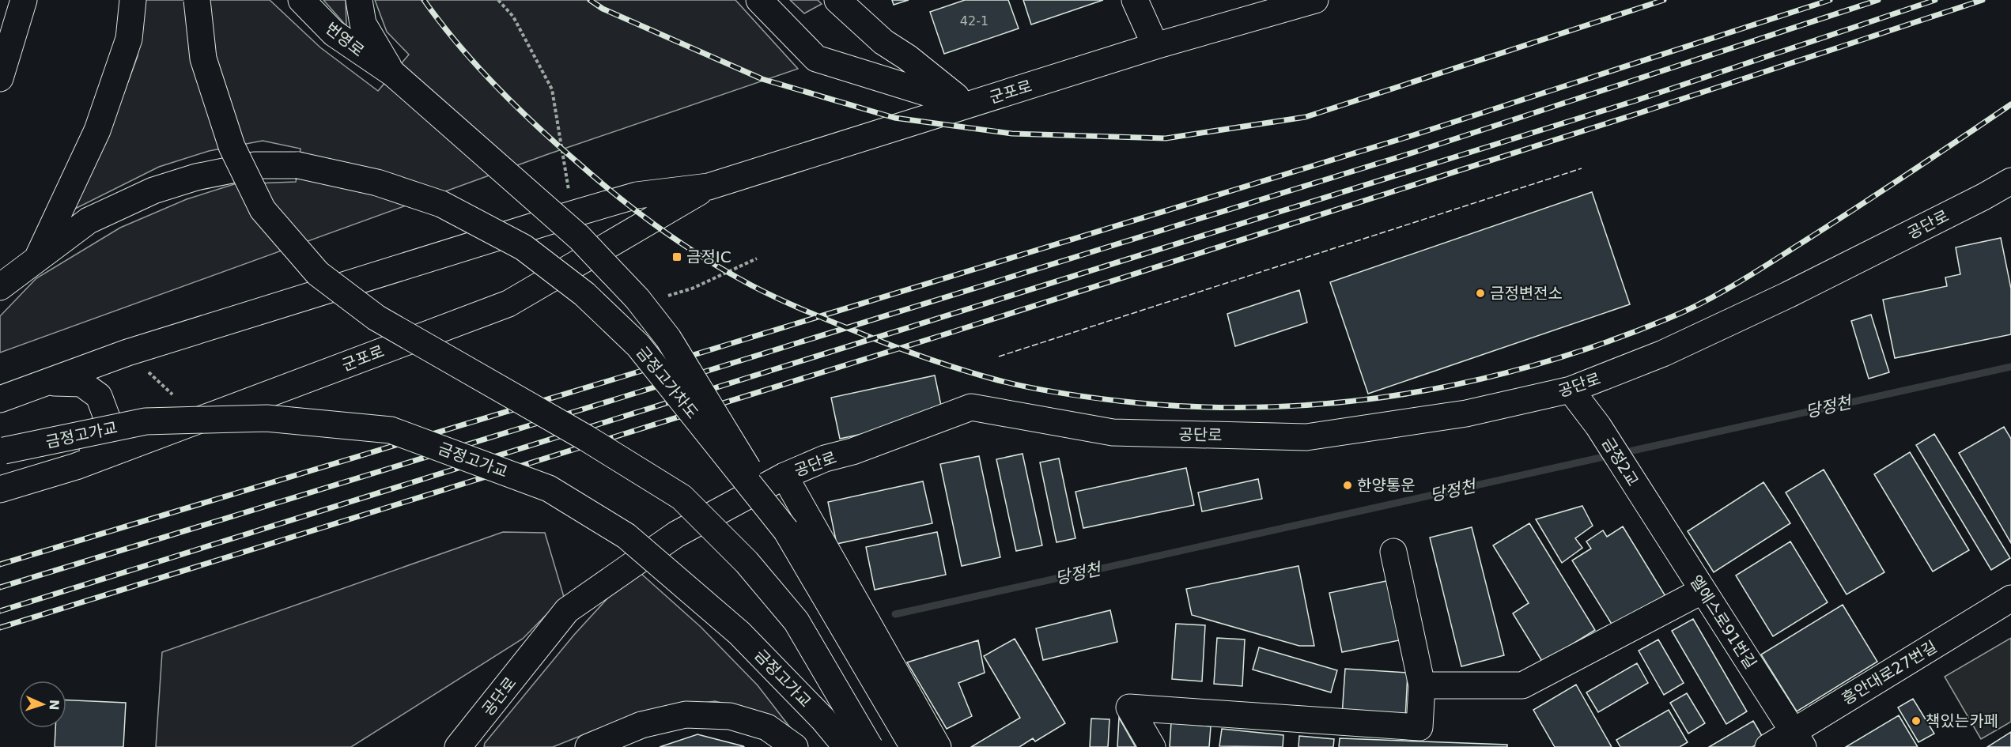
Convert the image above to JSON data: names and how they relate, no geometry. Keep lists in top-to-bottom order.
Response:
{
  "streets": {
    "street": [
      "번영로",
      "군포로",
      "공단로",
      "금정고가차도",
      "금정고가교",
      "금정2교",
      "엘에스로91번길",
      "흥안대로27번길"
    ]
  },
  "crossings": [
    ["공단로", "금정2교"],
    ["금정2교", "엘에스로91번길"],
    ["엘에스로91번길", "흥안대로27번길"]
  ],
  "water": ["당정천"],
  "places": {
    "transit": ["금정IC"],
    "other": ["금정변전소", "한양통운", "책있는카페"]
  },
  "house_numbers": ["42-1"],
  "north": "right"
}
